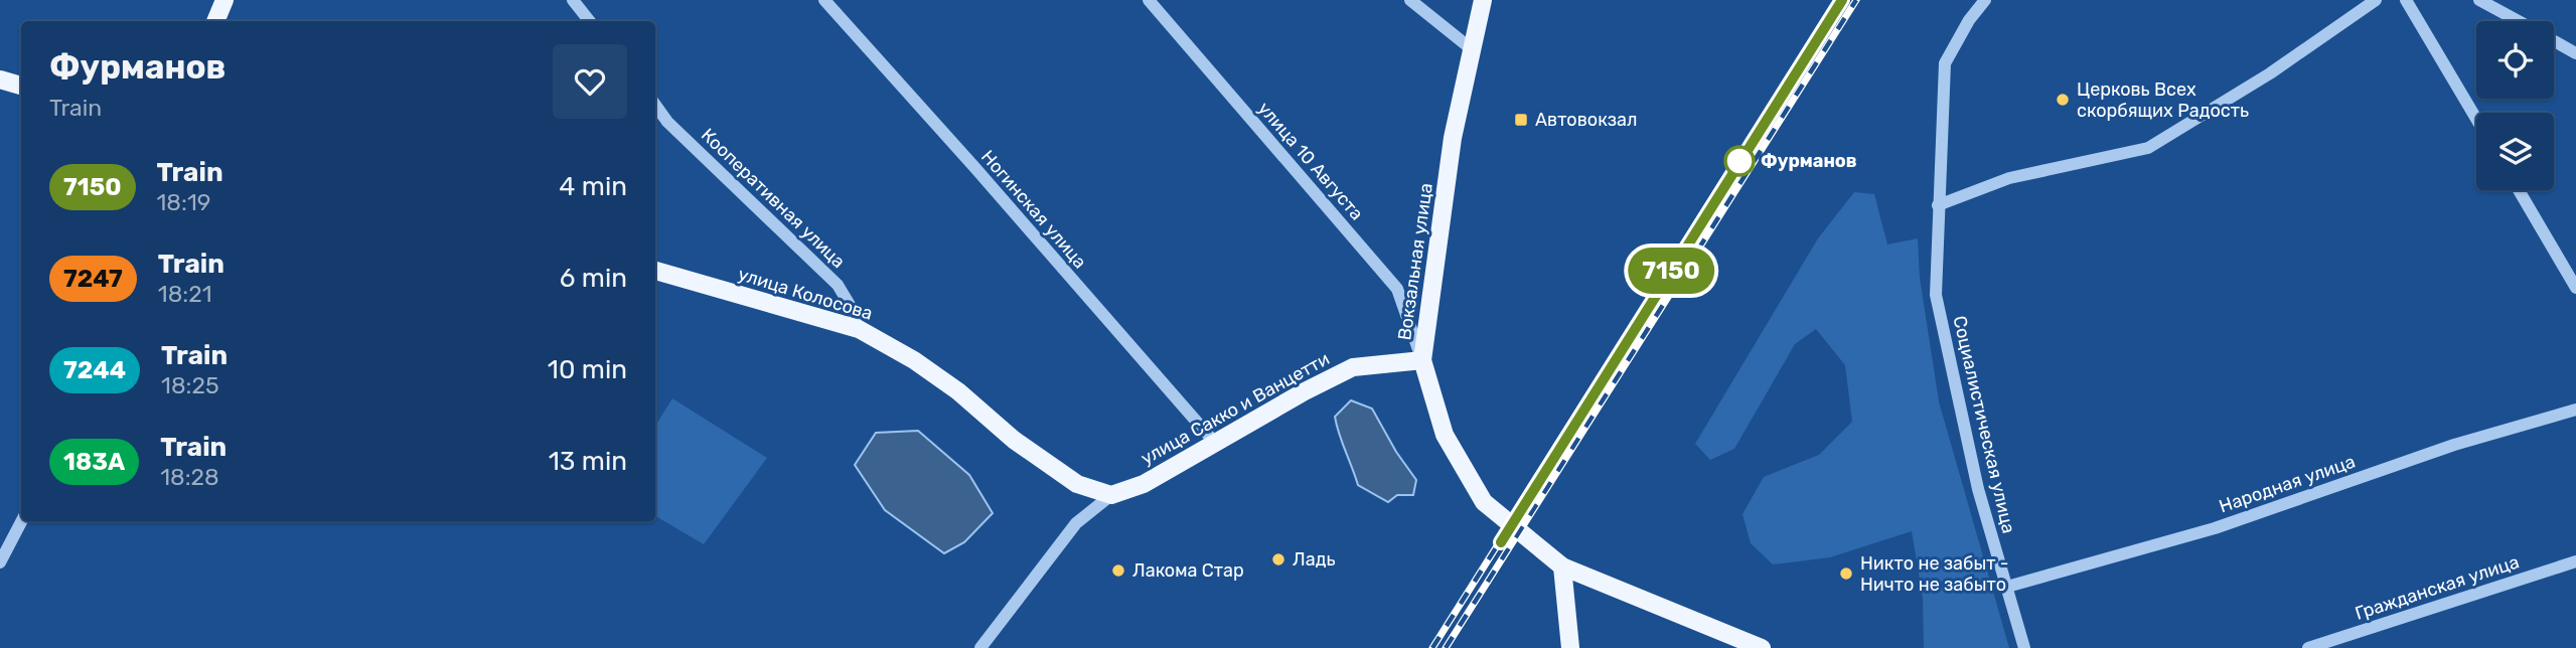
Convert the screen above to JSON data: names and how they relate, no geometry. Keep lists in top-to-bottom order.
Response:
{
  "streets": {
    "main road": ["Вокзальная улица", "улица Колосова", "улица Сакко и Ванцетти"],
    "street": [
      "улица 10 Августа",
      "Кооперативная улица",
      "Ногинская улица",
      "Социалистическая улица",
      "Народная улица",
      "Гражданская улица"
    ]
  },
  "crossings": [
    ["улица 10 Августа", "Вокзальная улица"],
    ["улица 10 Августа", "улица Сакко и Ванцетти"],
    ["Кооперативная улица", "улица Колосова"],
    ["Ногинская улица", "улица Сакко и Ванцетти"],
    ["Вокзальная улица", "улица Сакко и Ванцетти"],
    ["улица Колосова", "улица Сакко и Ванцетти"],
    ["Социалистическая улица", "Народная улица"]
  ],
  "places": {
    "other": [
      "Церковь Всех скорбящих Радость",
      "Фурманов",
      "Ладь",
      "Лакома Стар",
      "Никто не забыт - Ничто не забыто"
    ],
    "transit": ["Автовокзал"]
  },
  "page": {
    "on_map": "7150",
    "heading": ["Фурманов", "Train"],
    "list": [
      {
        "mark": "7150",
        "name": "Train",
        "note": "18:19",
        "value": "4 min"
      },
      {
        "mark": "7247",
        "name": "Train",
        "note": "18:21",
        "value": "6 min"
      },
      {
        "mark": "7244",
        "name": "Train",
        "note": "18:25",
        "value": "10 min"
      },
      {
        "mark": "183А",
        "name": "Train",
        "note": "18:28",
        "value": "13 min"
      }
    ]
  }
}
